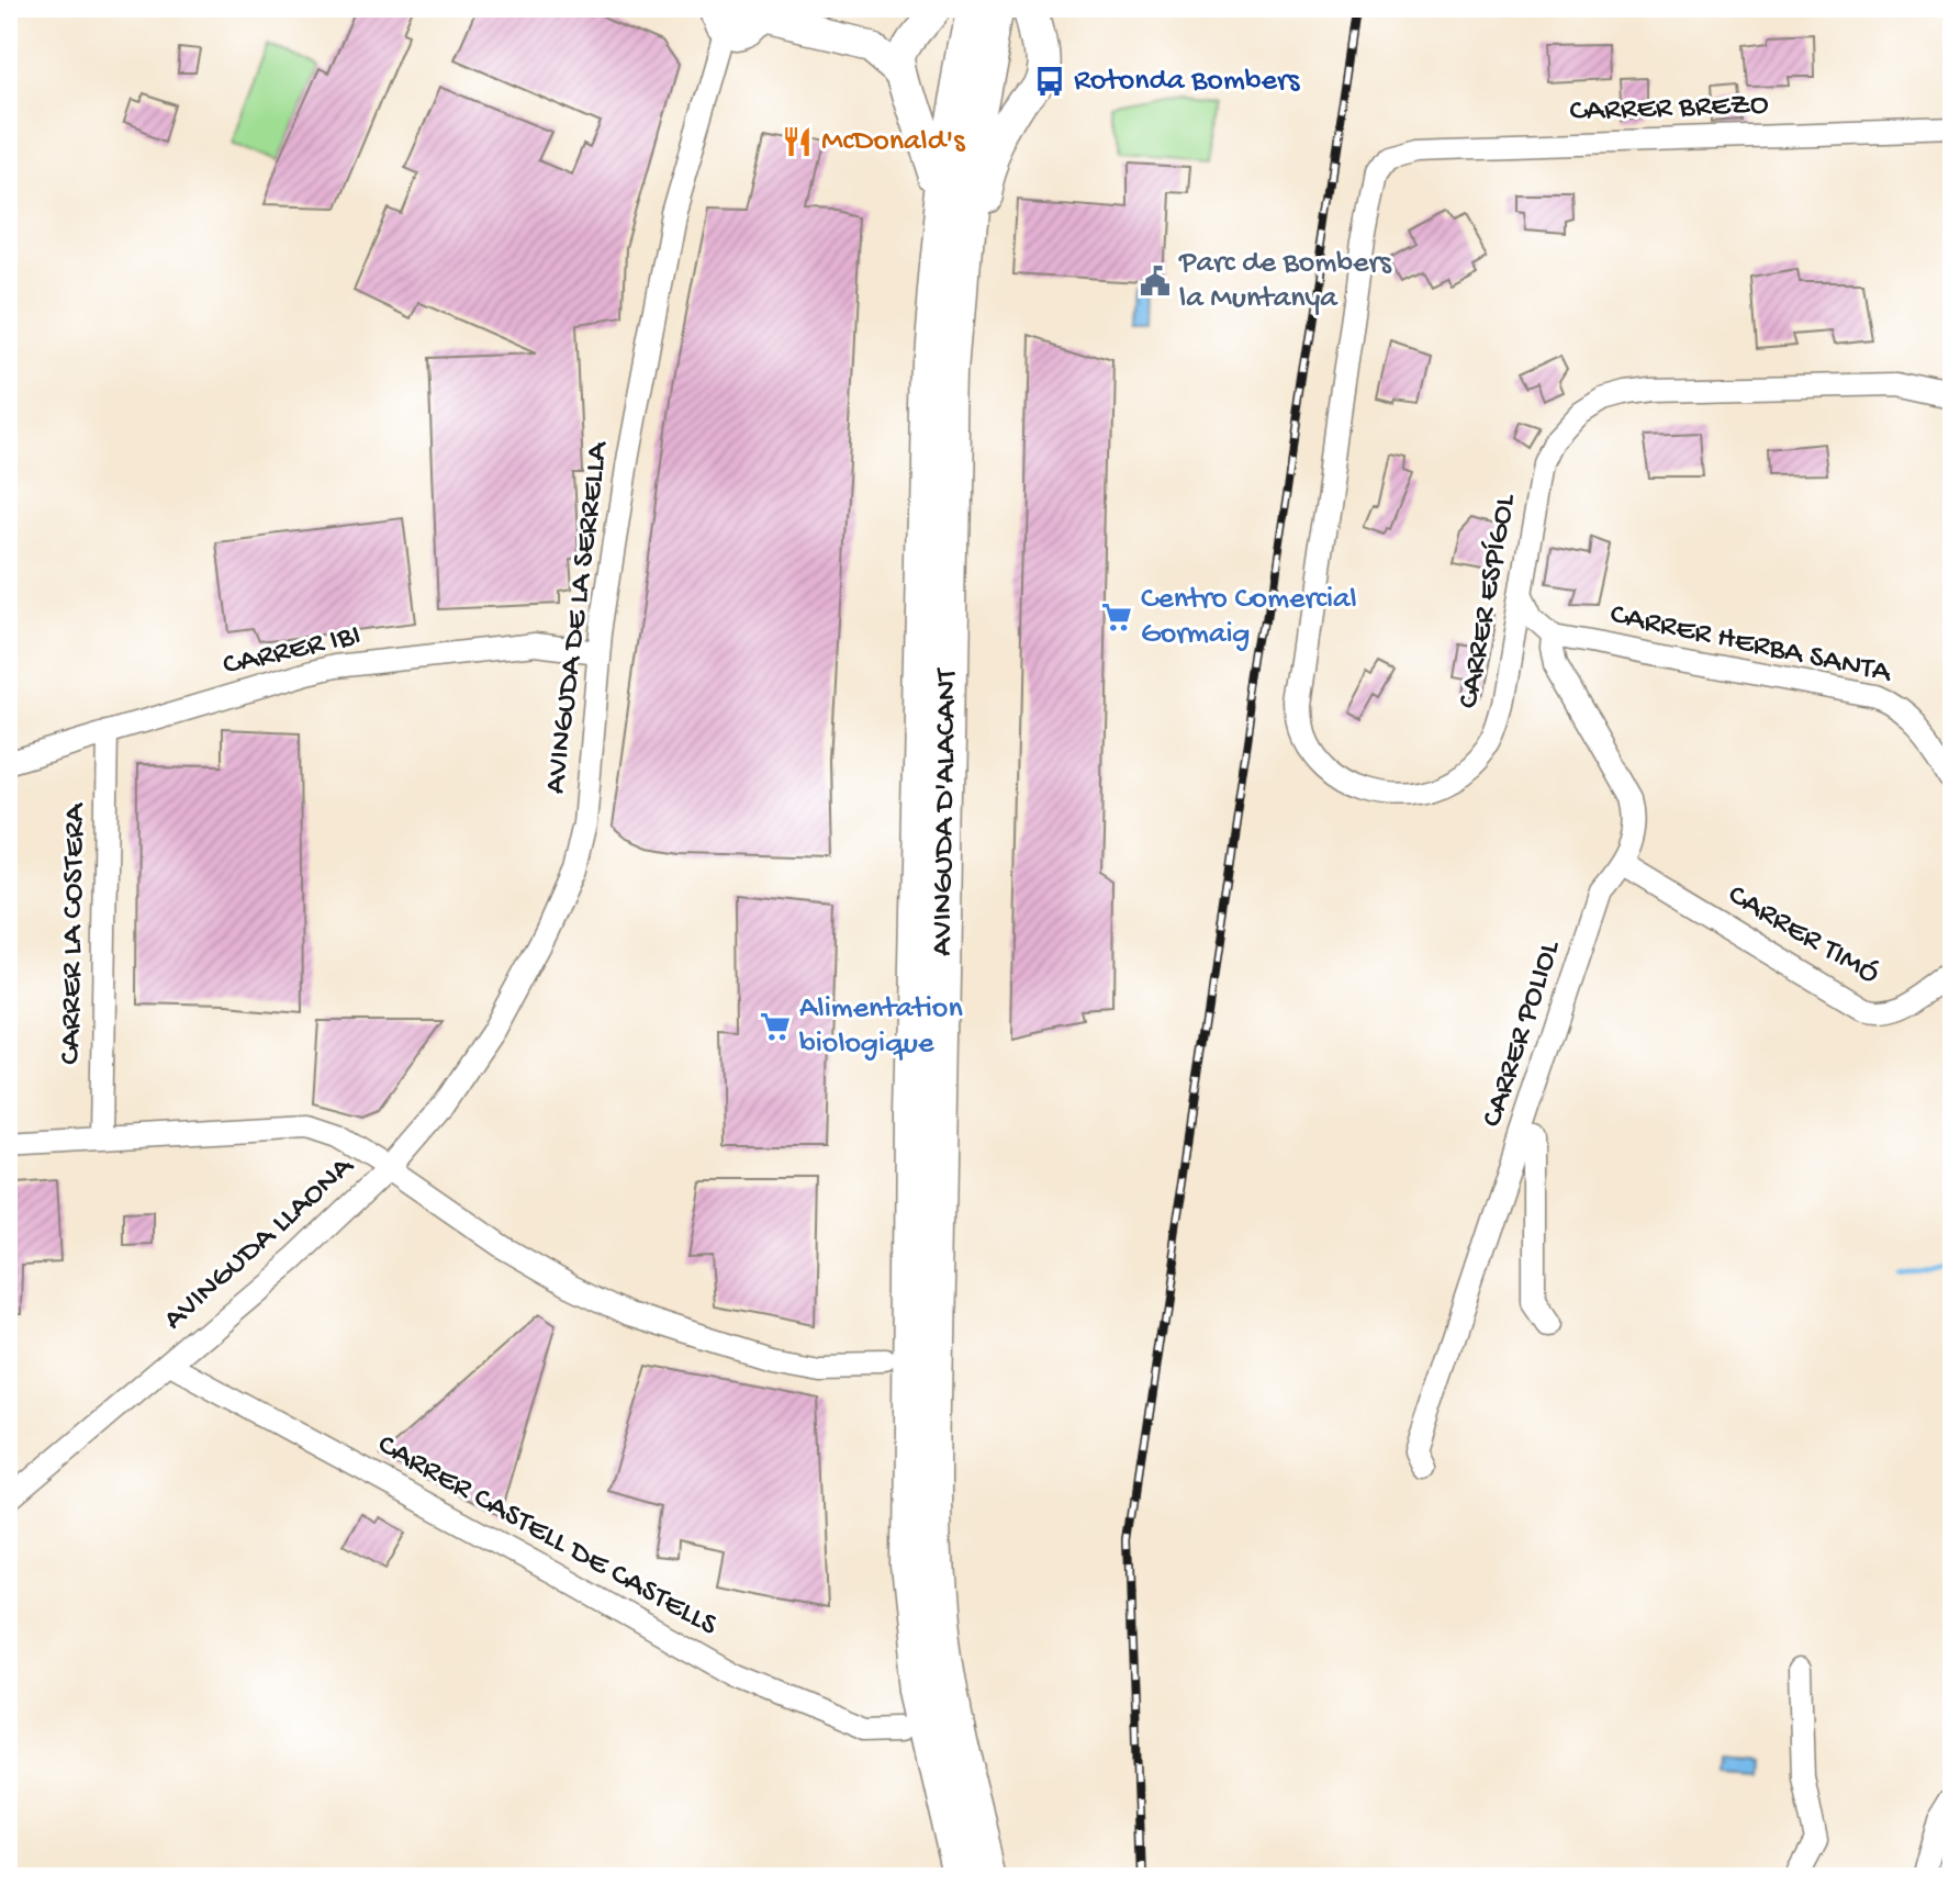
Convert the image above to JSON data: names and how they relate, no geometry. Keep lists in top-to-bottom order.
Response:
{
  "streets": {
    "main road": ["AVINGUDA D'ALACANT"],
    "street": [
      "CARRER BREZO",
      "CARRER ESPÍGOL",
      "AVINGUDA DE LA SERRELLA",
      "CARRER HERBA SANTA",
      "CARRER IBI",
      "CARRER LA COSTERA",
      "CARRER TIMÓ",
      "CARRER POLIOL",
      "AVINGUDA LLAONA",
      "CARRER CASTELL DE CASTELLS"
    ]
  },
  "crossings": [
    ["CARRER BREZO", "CARRER ESPÍGOL"],
    ["AVINGUDA DE LA SERRELLA", "CARRER IBI"],
    ["AVINGUDA DE LA SERRELLA", "AVINGUDA LLAONA"],
    ["CARRER HERBA SANTA", "CARRER POLIOL"],
    ["CARRER IBI", "CARRER LA COSTERA"],
    ["CARRER TIMÓ", "CARRER POLIOL"],
    ["AVINGUDA LLAONA", "CARRER CASTELL DE CASTELLS"]
  ],
  "places": {
    "bus stop": ["Rotonda Bombers"],
    "restaurant": ["McDonald's"],
    "public building": ["Parc de Bombers la Muntanya"],
    "supermarket": ["Centro Comercial Gormaig", "Alimentation biologique"]
  }
}
